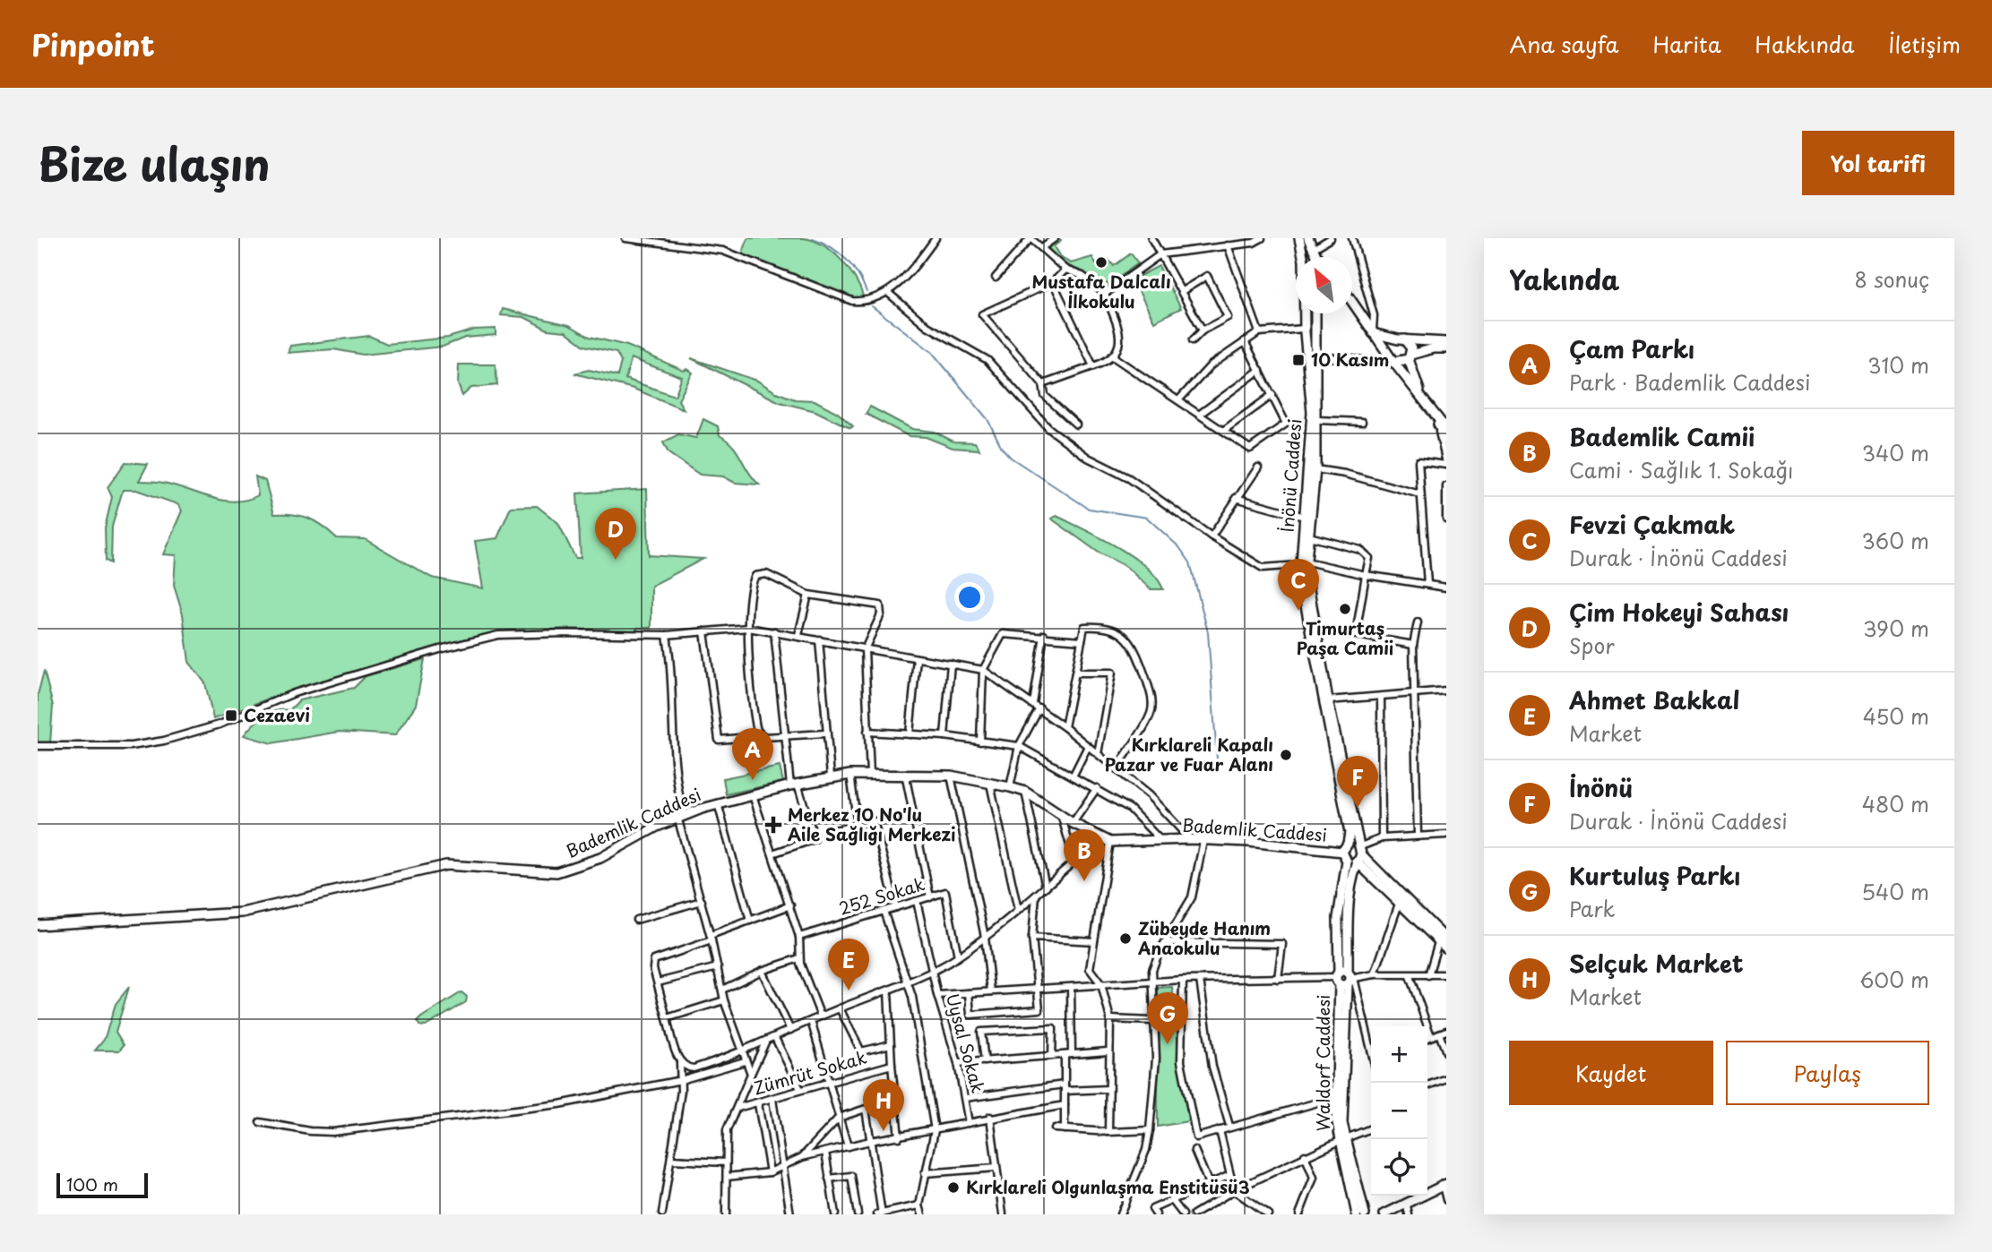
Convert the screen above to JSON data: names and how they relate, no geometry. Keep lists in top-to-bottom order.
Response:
{
  "streets": {
    "main road": ["İnönü Caddesi", "Bademlik Caddesi", "Waldorf Caddesi"],
    "street": ["252 Sokak", "Uysal Sokak", "Zümrüt Sokak"]
  },
  "crossings": [
    ["İnönü Caddesi", "Bademlik Caddesi"],
    ["İnönü Caddesi", "Waldorf Caddesi"],
    ["Bademlik Caddesi", "Waldorf Caddesi"],
    ["252 Sokak", "Uysal Sokak"]
  ],
  "places": {
    "other": [
      "Mustafa Dalcalı İlkokulu",
      "Timurtaş Paşa Camii",
      "Kırklareli Kapalı Pazar ve Fuar Alanı",
      "Zübeyde Hanım Anaokulu",
      "Kırklareli Olgunlaşma Enstitüsü3"
    ],
    "transit": ["10 Kasım", "Cezaevi"],
    "health": ["Merkez 10 No'lu Aile Sağlığı Merkezi"]
  },
  "scale_bar": "100 m",
  "north": "top left",
  "page": {
    "header": "Pinpoint",
    "nav": [
      "Ana sayfa",
      "Harita",
      "Hakkında",
      "İletişim"
    ],
    "title": "Bize ulaşın",
    "buttons": [
      "Yol tarifi",
      ["Kaydet", "Paylaş"]
    ],
    "heading": ["Yakında", "8 sonuç"],
    "list": [
      {
        "mark": "A",
        "name": "Çam Parkı",
        "note": "Park · Bademlik Caddesi",
        "value": "310 m"
      },
      {
        "mark": "B",
        "name": "Bademlik Camii",
        "note": "Cami · Sağlık 1. Sokağı",
        "value": "340 m"
      },
      {
        "mark": "C",
        "name": "Fevzi Çakmak",
        "note": "Durak · İnönü Caddesi",
        "value": "360 m"
      },
      {
        "mark": "D",
        "name": "Çim Hokeyi Sahası",
        "note": "Spor",
        "value": "390 m"
      },
      {
        "mark": "E",
        "name": "Ahmet Bakkal",
        "note": "Market",
        "value": "450 m"
      },
      {
        "mark": "F",
        "name": "İnönü",
        "note": "Durak · İnönü Caddesi",
        "value": "480 m"
      },
      {
        "mark": "G",
        "name": "Kurtuluş Parkı",
        "note": "Park",
        "value": "540 m"
      },
      {
        "mark": "H",
        "name": "Selçuk Market",
        "note": "Market",
        "value": "600 m"
      }
    ],
    "pins": [
      "D",
      "C",
      "A",
      "F",
      "B",
      "E",
      "G",
      "H"
    ],
    "map_buttons": ["+", "−"],
    "scale": "100 m"
  }
}
